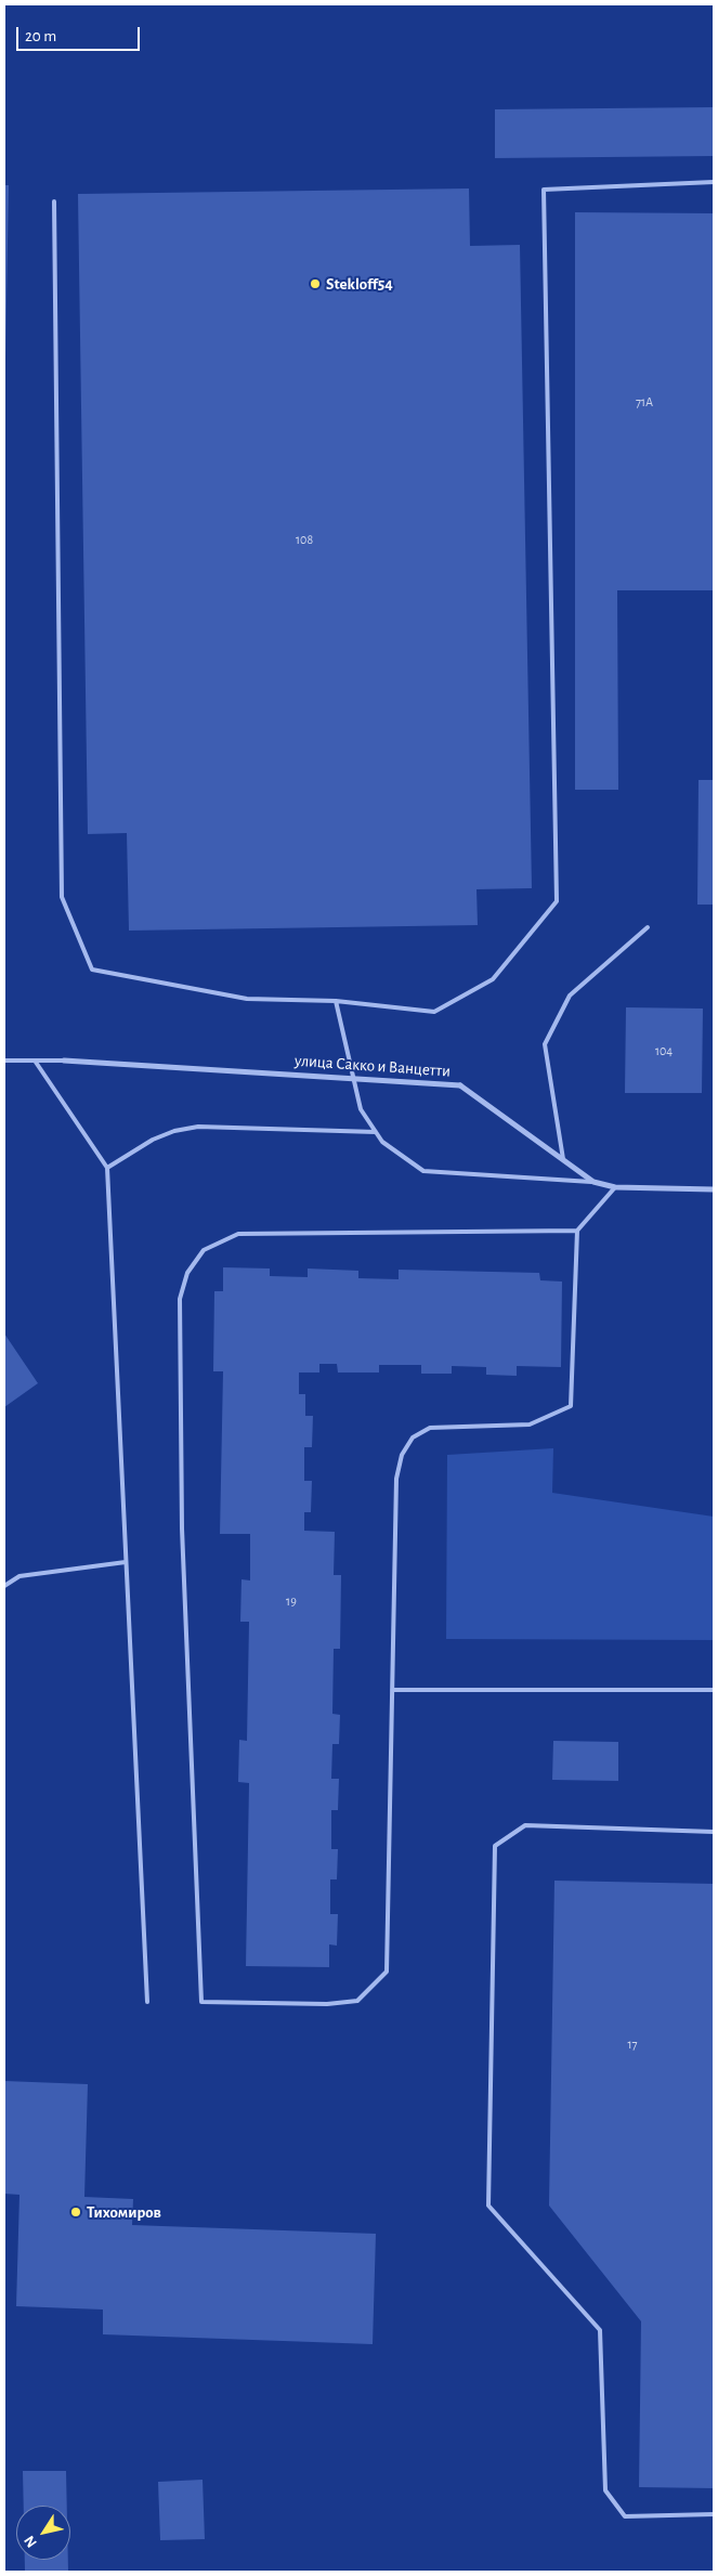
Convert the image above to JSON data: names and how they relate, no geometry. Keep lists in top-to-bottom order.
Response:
{
  "streets": {
    "street": ["улица Сакко и Ванцетти"]
  },
  "places": ["Stekloff54", "Тихомиров"],
  "house_numbers": [
    "71А",
    "108",
    "104",
    "19",
    "17"
  ],
  "scale_bar": "20 m",
  "north": "bottom left"
}
